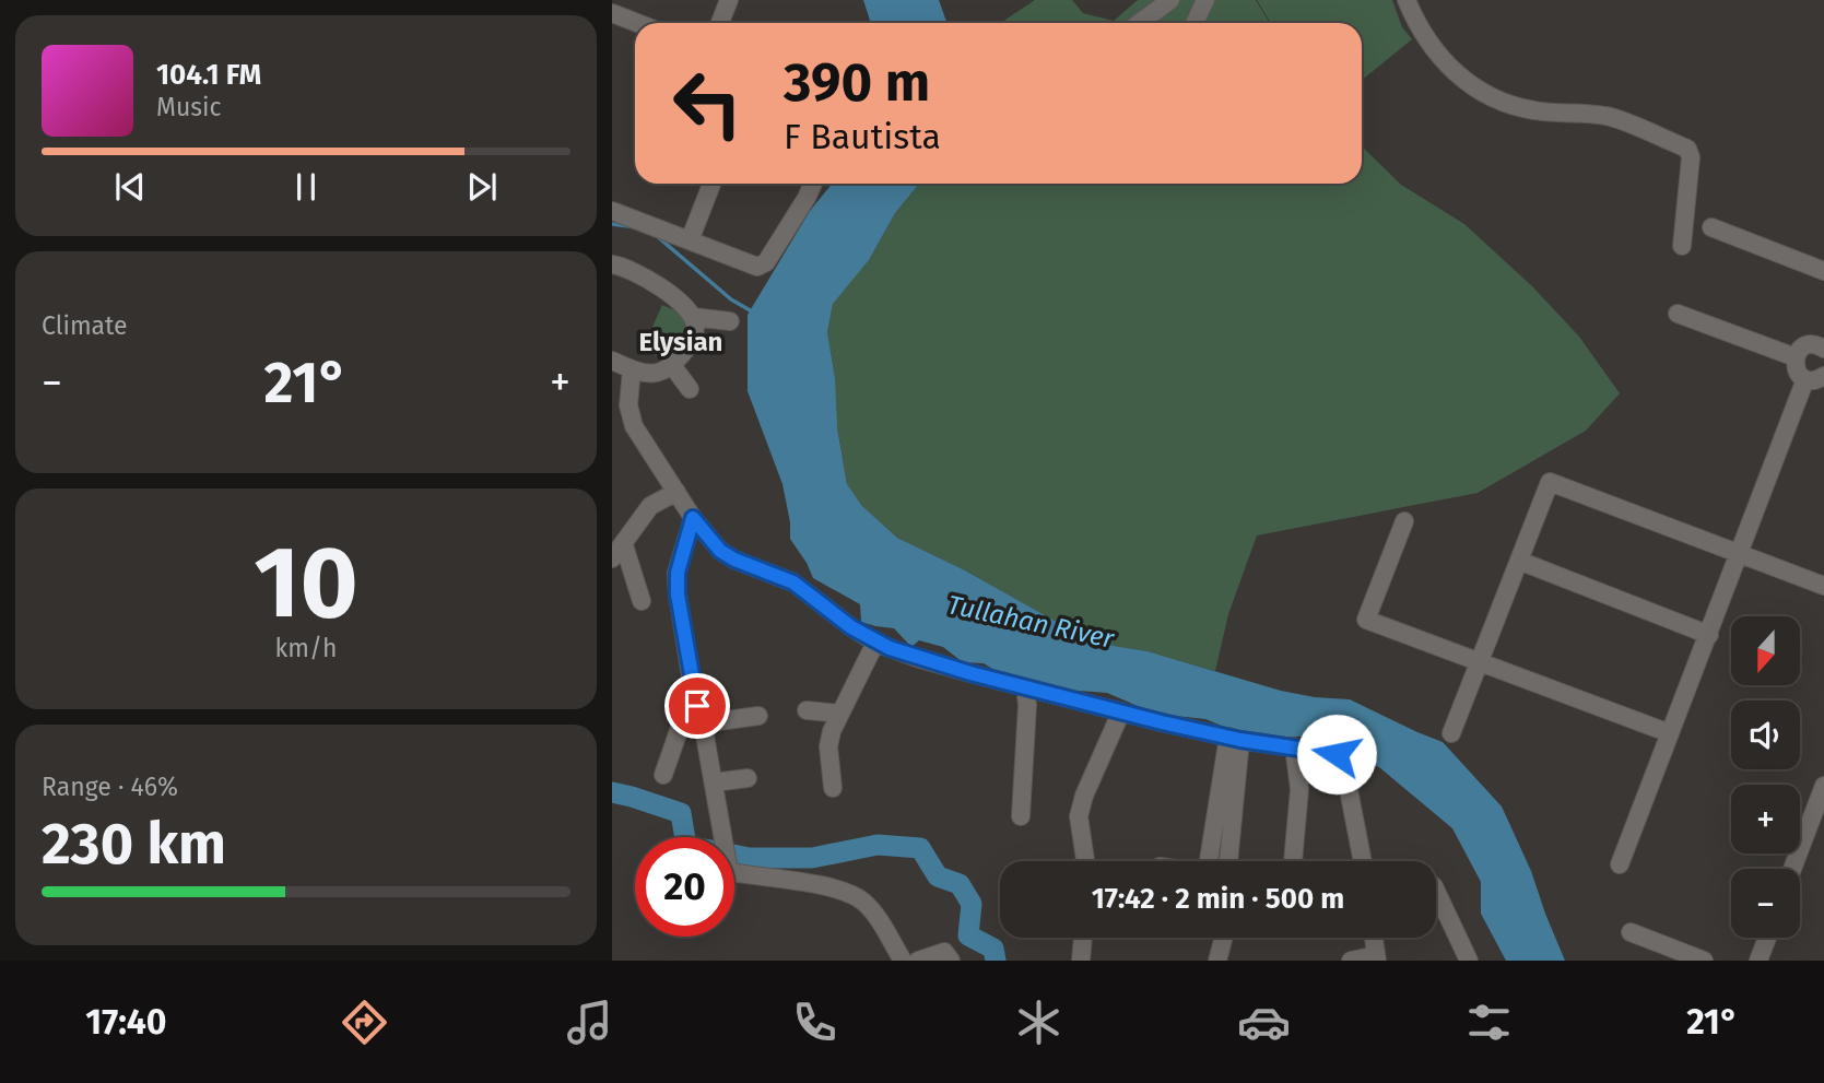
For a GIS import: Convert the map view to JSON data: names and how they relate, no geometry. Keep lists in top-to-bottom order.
{
  "districts": ["Elysian"],
  "water": ["Tullahan River"],
  "north": "bottom",
  "page": {
    "turn": ["390 m", "F Bautista"],
    "song": ["104.1 FM", "Music"],
    "tile": [
      "Climate",
      ["10", "km/h"],
      ["Range · 46%", "230 km"]
    ],
    "heat": ["−", "21°", "+"],
    "map_buttons": ["+", "−"],
    "limit": "20",
    "trip": "17:42 · 2 min · 500 m",
    "tabs": ["17:40", "21°"]
  }
}
